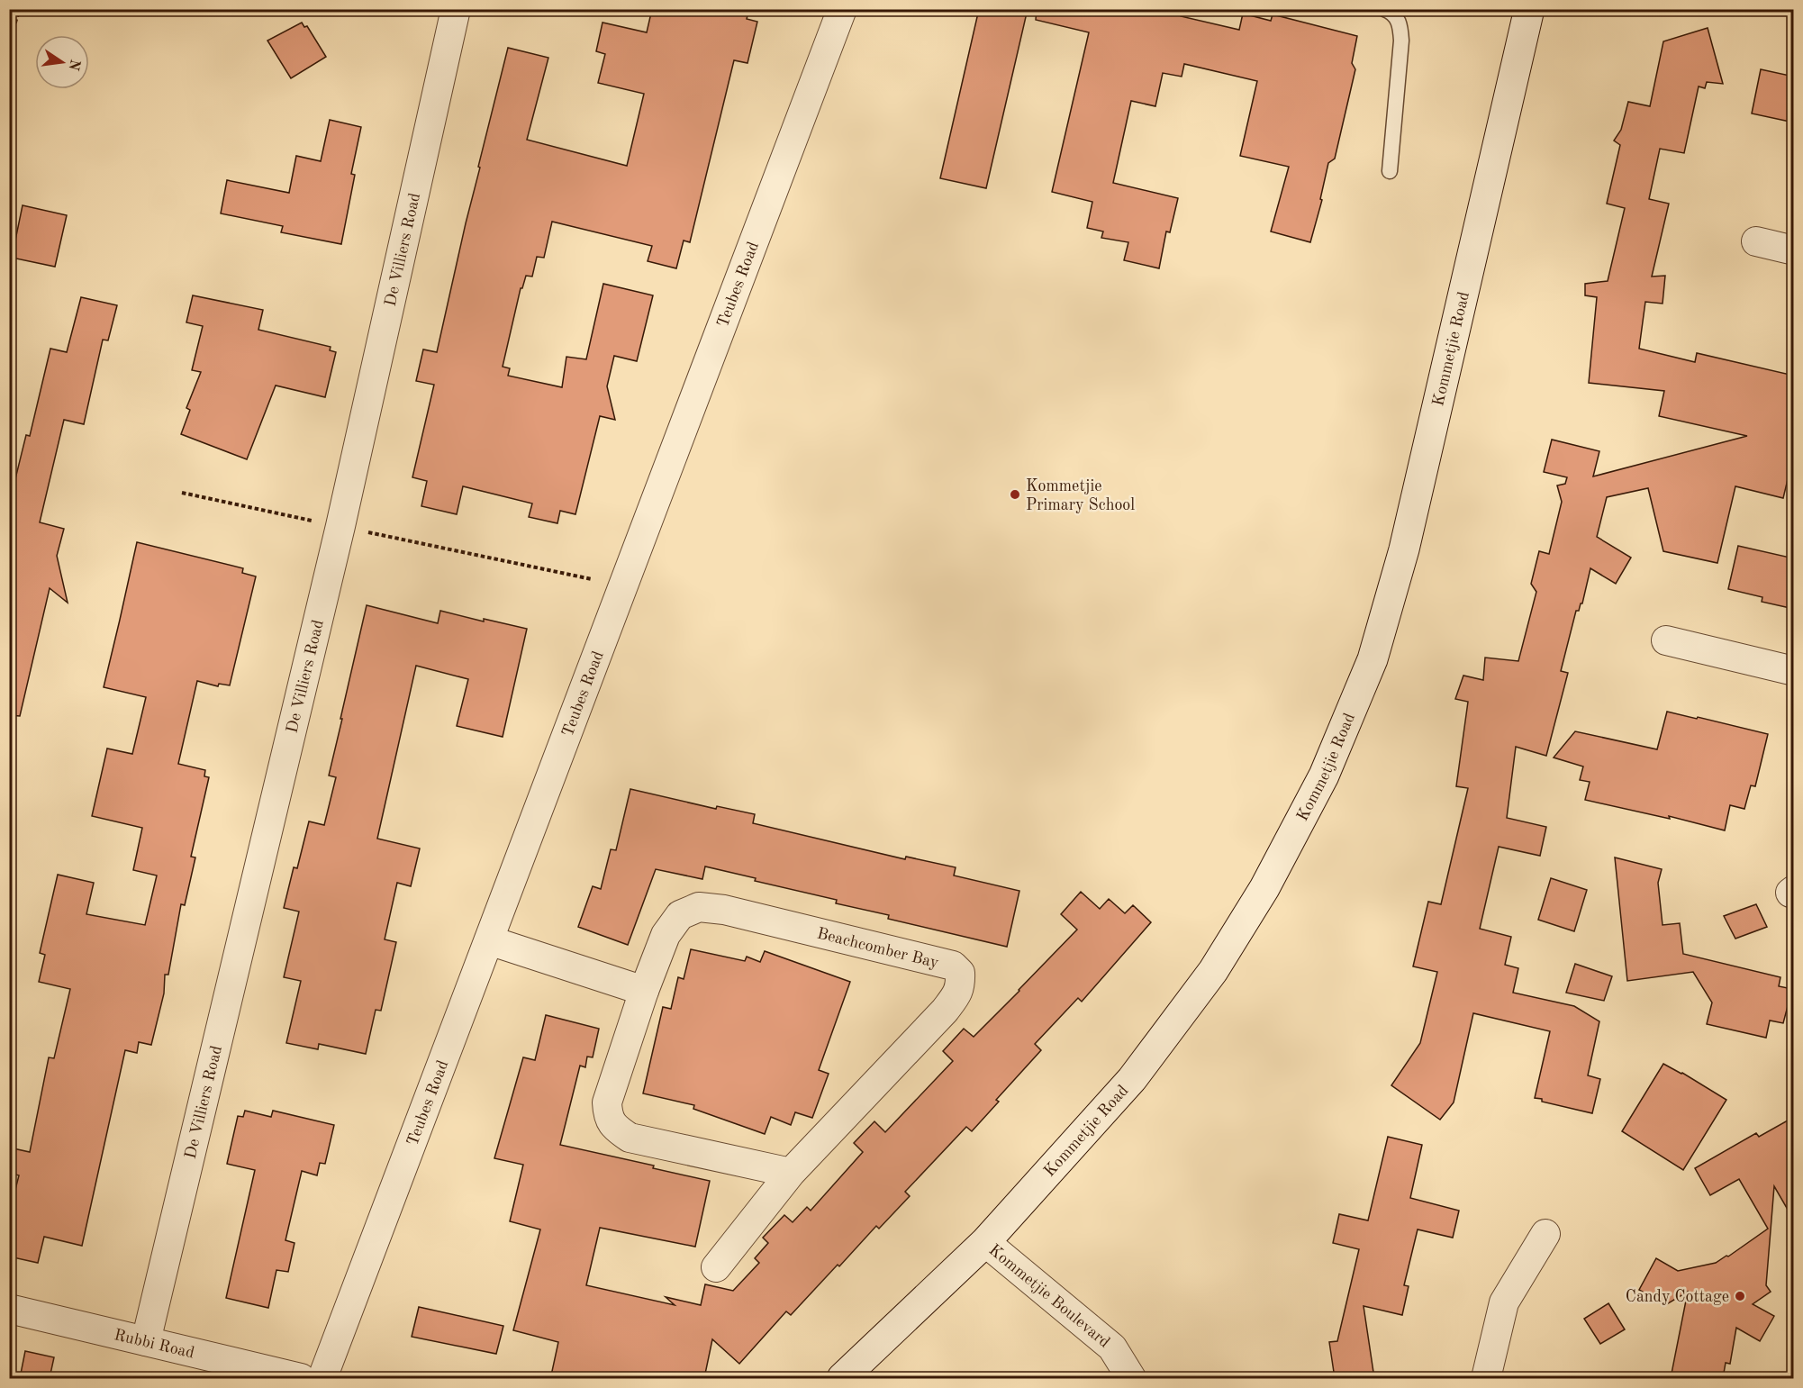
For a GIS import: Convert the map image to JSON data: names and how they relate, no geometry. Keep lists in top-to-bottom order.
{
  "streets": {
    "main road": ["Kommetjie Road"],
    "street": [
      "De Villiers Road",
      "Teubes Road",
      "Beachcomber Bay",
      "Kommetjie Boulevard",
      "Rubbi Road"
    ]
  },
  "crossings": [
    ["De Villiers Road", "Rubbi Road"],
    ["Kommetjie Road", "Kommetjie Boulevard"]
  ],
  "places": ["Kommetjie Primary School", "Candy Cottage"],
  "north": "right"
}
